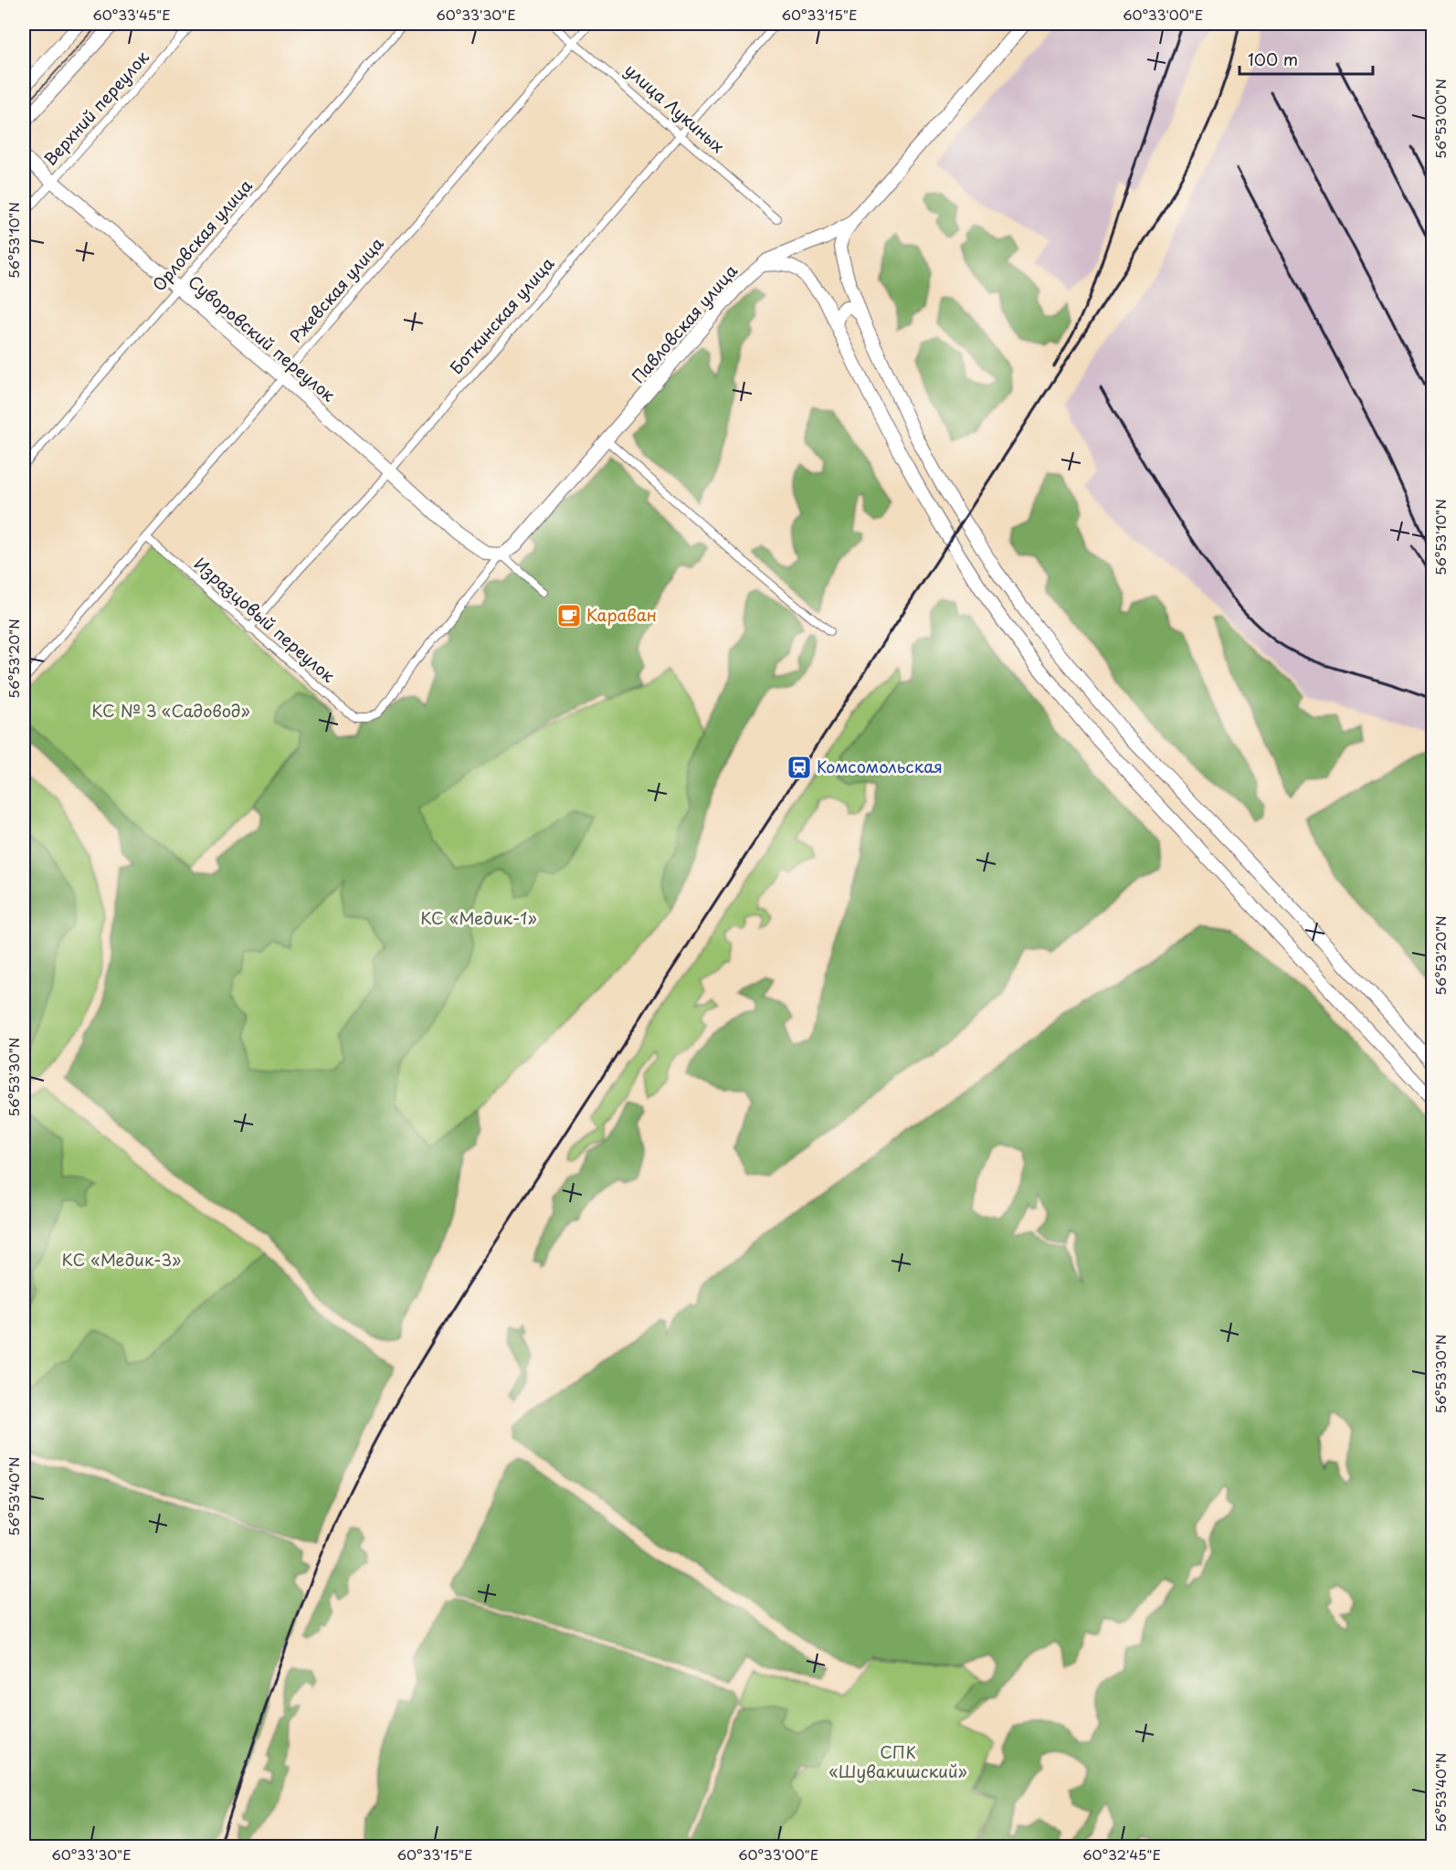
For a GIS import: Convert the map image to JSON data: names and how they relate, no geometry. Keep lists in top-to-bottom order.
{
  "streets": {
    "main road": ["Павловская улица", "Суворовский переулок"],
    "street": [
      "Верхний переулок",
      "улица Лукиных",
      "Орловская улица",
      "Ржевская улица",
      "Боткинская улица",
      "Изразцовый переулок"
    ]
  },
  "crossings": [
    ["Верхний переулок", "Суворовский переулок"],
    ["улица Лукиных", "Ржевская улица"],
    ["улица Лукиных", "Боткинская улица"],
    ["Орловская улица", "Суворовский переулок"],
    ["Ржевская улица", "Суворовский переулок"],
    ["Ржевская улица", "Изразцовый переулок"],
    ["Боткинская улица", "Суворовский переулок"],
    ["Боткинская улица", "Изразцовый переулок"],
    ["Павловская улица", "Суворовский переулок"],
    ["Павловская улица", "Изразцовый переулок"]
  ],
  "parks": [
    "КС № 3 «Садовод»",
    "КС «Медик-1»",
    "КС «Медик-3»",
    "СПК «Шувакишский»"
  ],
  "places": {
    "cafe": ["Караван"],
    "station": ["Комсомольская"]
  },
  "scale_bar": "100 m",
  "coordinates": [
    "60°33'45\"E",
    "60°33'30\"E",
    "60°33'15\"E",
    "60°33'00\"E",
    "56°53'00\"N",
    "56°53'10\"N",
    "56°53'20\"N",
    "56°53'30\"N",
    "56°53'40\"N",
    "60°32'45\"E"
  ]
}
